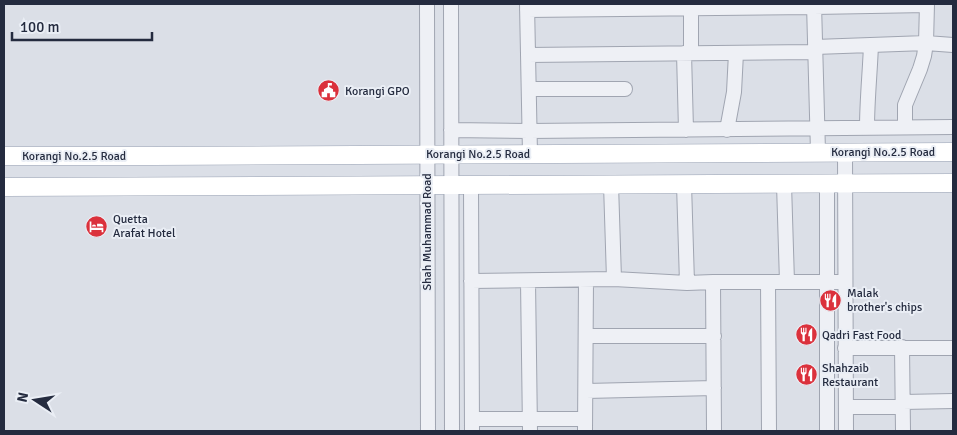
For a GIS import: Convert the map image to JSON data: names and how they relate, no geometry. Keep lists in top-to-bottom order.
{
  "streets": {
    "main road": ["Korangi No.2.5 Road"],
    "street": ["Shah Muhammad Road"]
  },
  "crossings": [
    ["Korangi No.2.5 Road", "Shah Muhammad Road"]
  ],
  "places": {
    "public building": ["Korangi GPO"],
    "hotel": ["Quetta Arafat Hotel"],
    "restaurant": ["Malak brother's chips", "Qadri Fast Food", "Shahzaib Restaurant"]
  },
  "scale_bar": "100 m",
  "north": "left"
}
